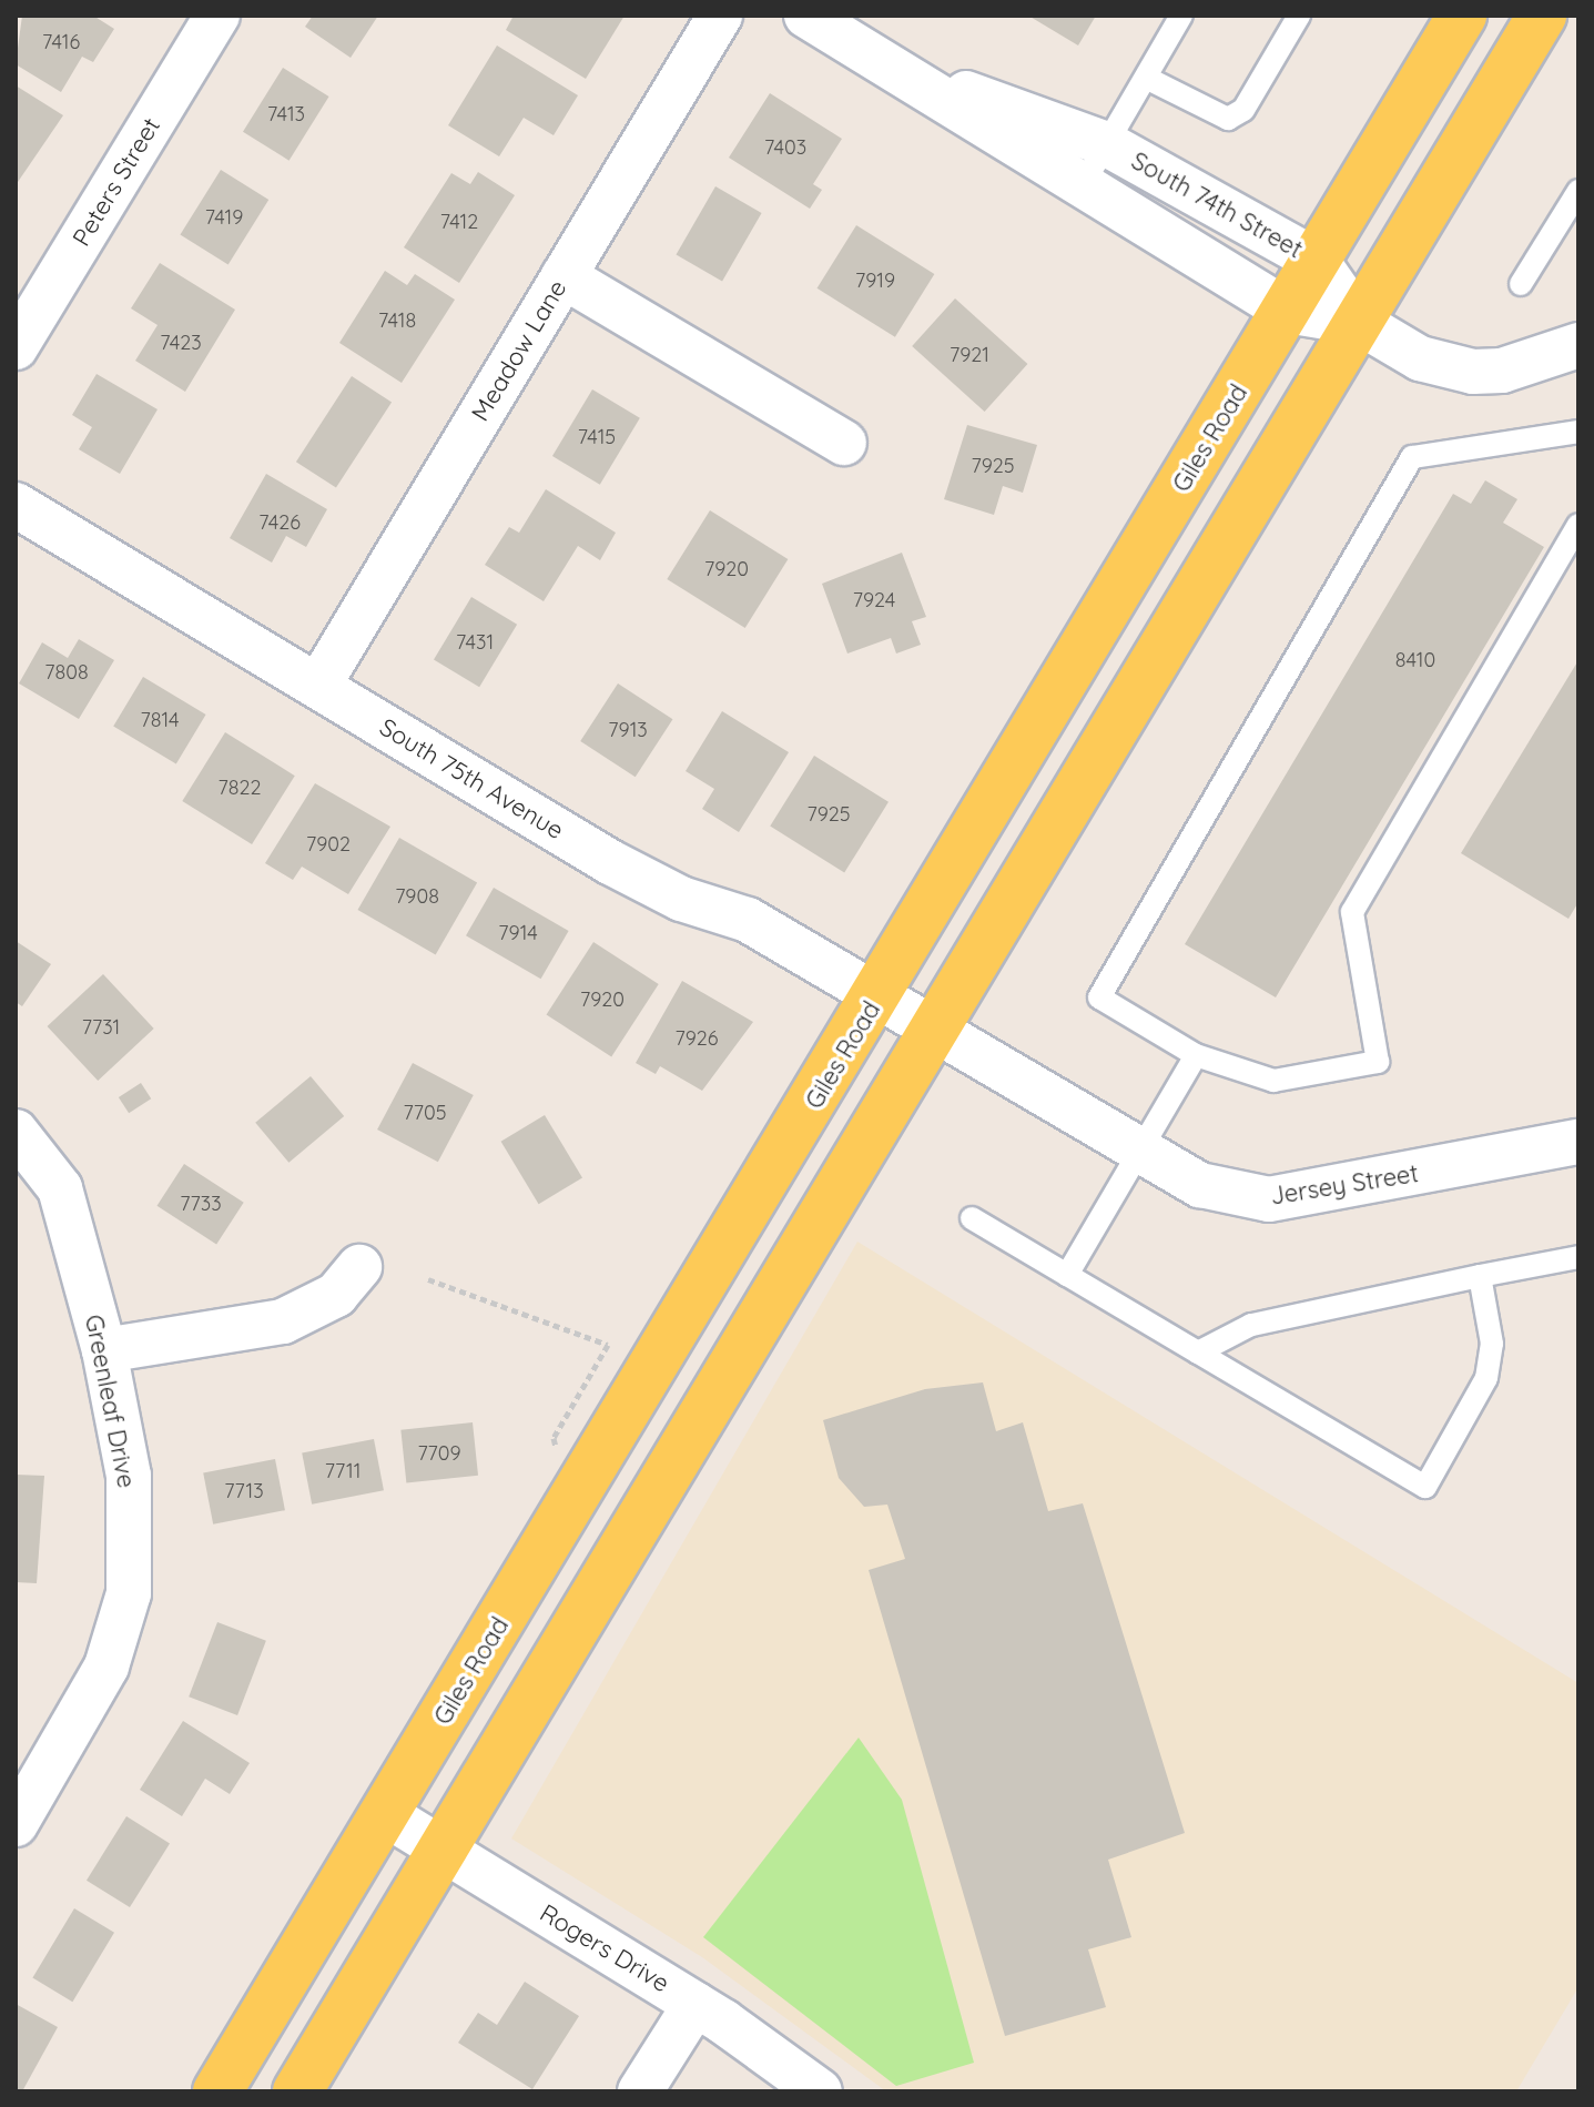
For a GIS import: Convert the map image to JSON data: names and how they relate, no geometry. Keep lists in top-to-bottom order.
{
  "streets": {
    "main road": ["Giles Road"],
    "street": [
      "Peters Street",
      "South 74th Street",
      "Meadow Lane",
      "South 75th Avenue",
      "Jersey Street",
      "Greenleaf Drive",
      "Rogers Drive"
    ]
  },
  "crossings": [
    ["South 74th Street", "Giles Road"],
    ["Meadow Lane", "South 75th Avenue"],
    ["Giles Road", "South 75th Avenue"],
    ["Giles Road", "Rogers Drive"],
    ["South 75th Avenue", "Jersey Street"]
  ],
  "house_numbers": [
    "7416",
    "7413",
    "7403",
    "7419",
    "7412",
    "7919",
    "7418",
    "7423",
    "7921",
    "7415",
    "7925",
    "7426",
    "7920",
    "7924",
    "7431",
    "8410",
    "7808",
    "7814",
    "7913",
    "7822",
    "7925",
    "7902",
    "7908",
    "7914",
    "7920",
    "7731",
    "7926",
    "7705",
    "7733",
    "7709",
    "7711",
    "7713"
  ]
}
